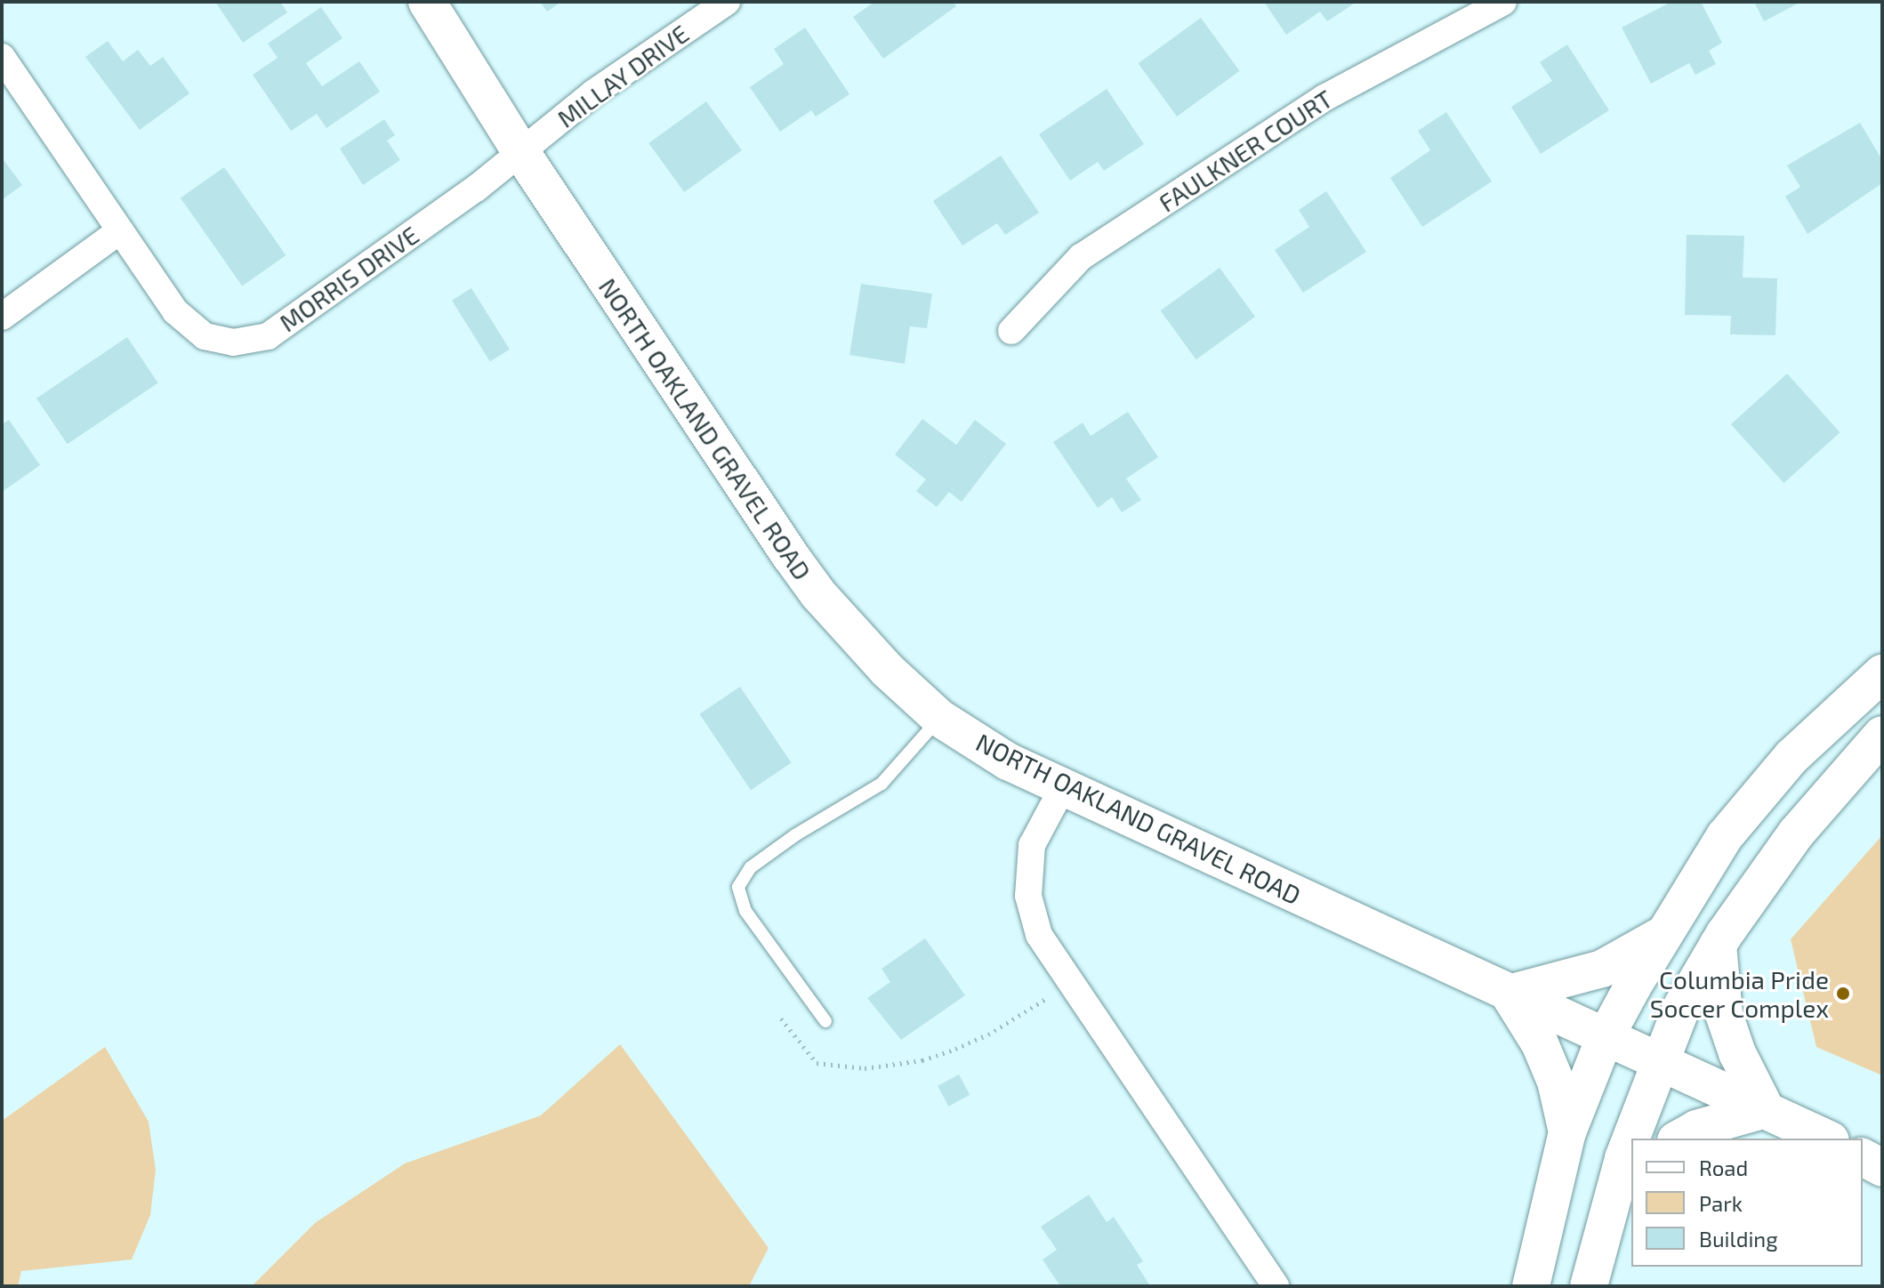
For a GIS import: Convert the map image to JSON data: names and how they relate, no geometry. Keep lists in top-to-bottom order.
{
  "streets": {
    "main road": ["NORTH OAKLAND GRAVEL ROAD"],
    "street": ["MILLAY DRIVE", "FAULKNER COURT", "MORRIS DRIVE"]
  },
  "crossings": [
    ["MILLAY DRIVE", "MORRIS DRIVE"],
    ["MILLAY DRIVE", "NORTH OAKLAND GRAVEL ROAD"],
    ["MORRIS DRIVE", "NORTH OAKLAND GRAVEL ROAD"]
  ],
  "places": ["Columbia Pride Soccer Complex"],
  "legend": ["Road", "Park", "Building"]
}
